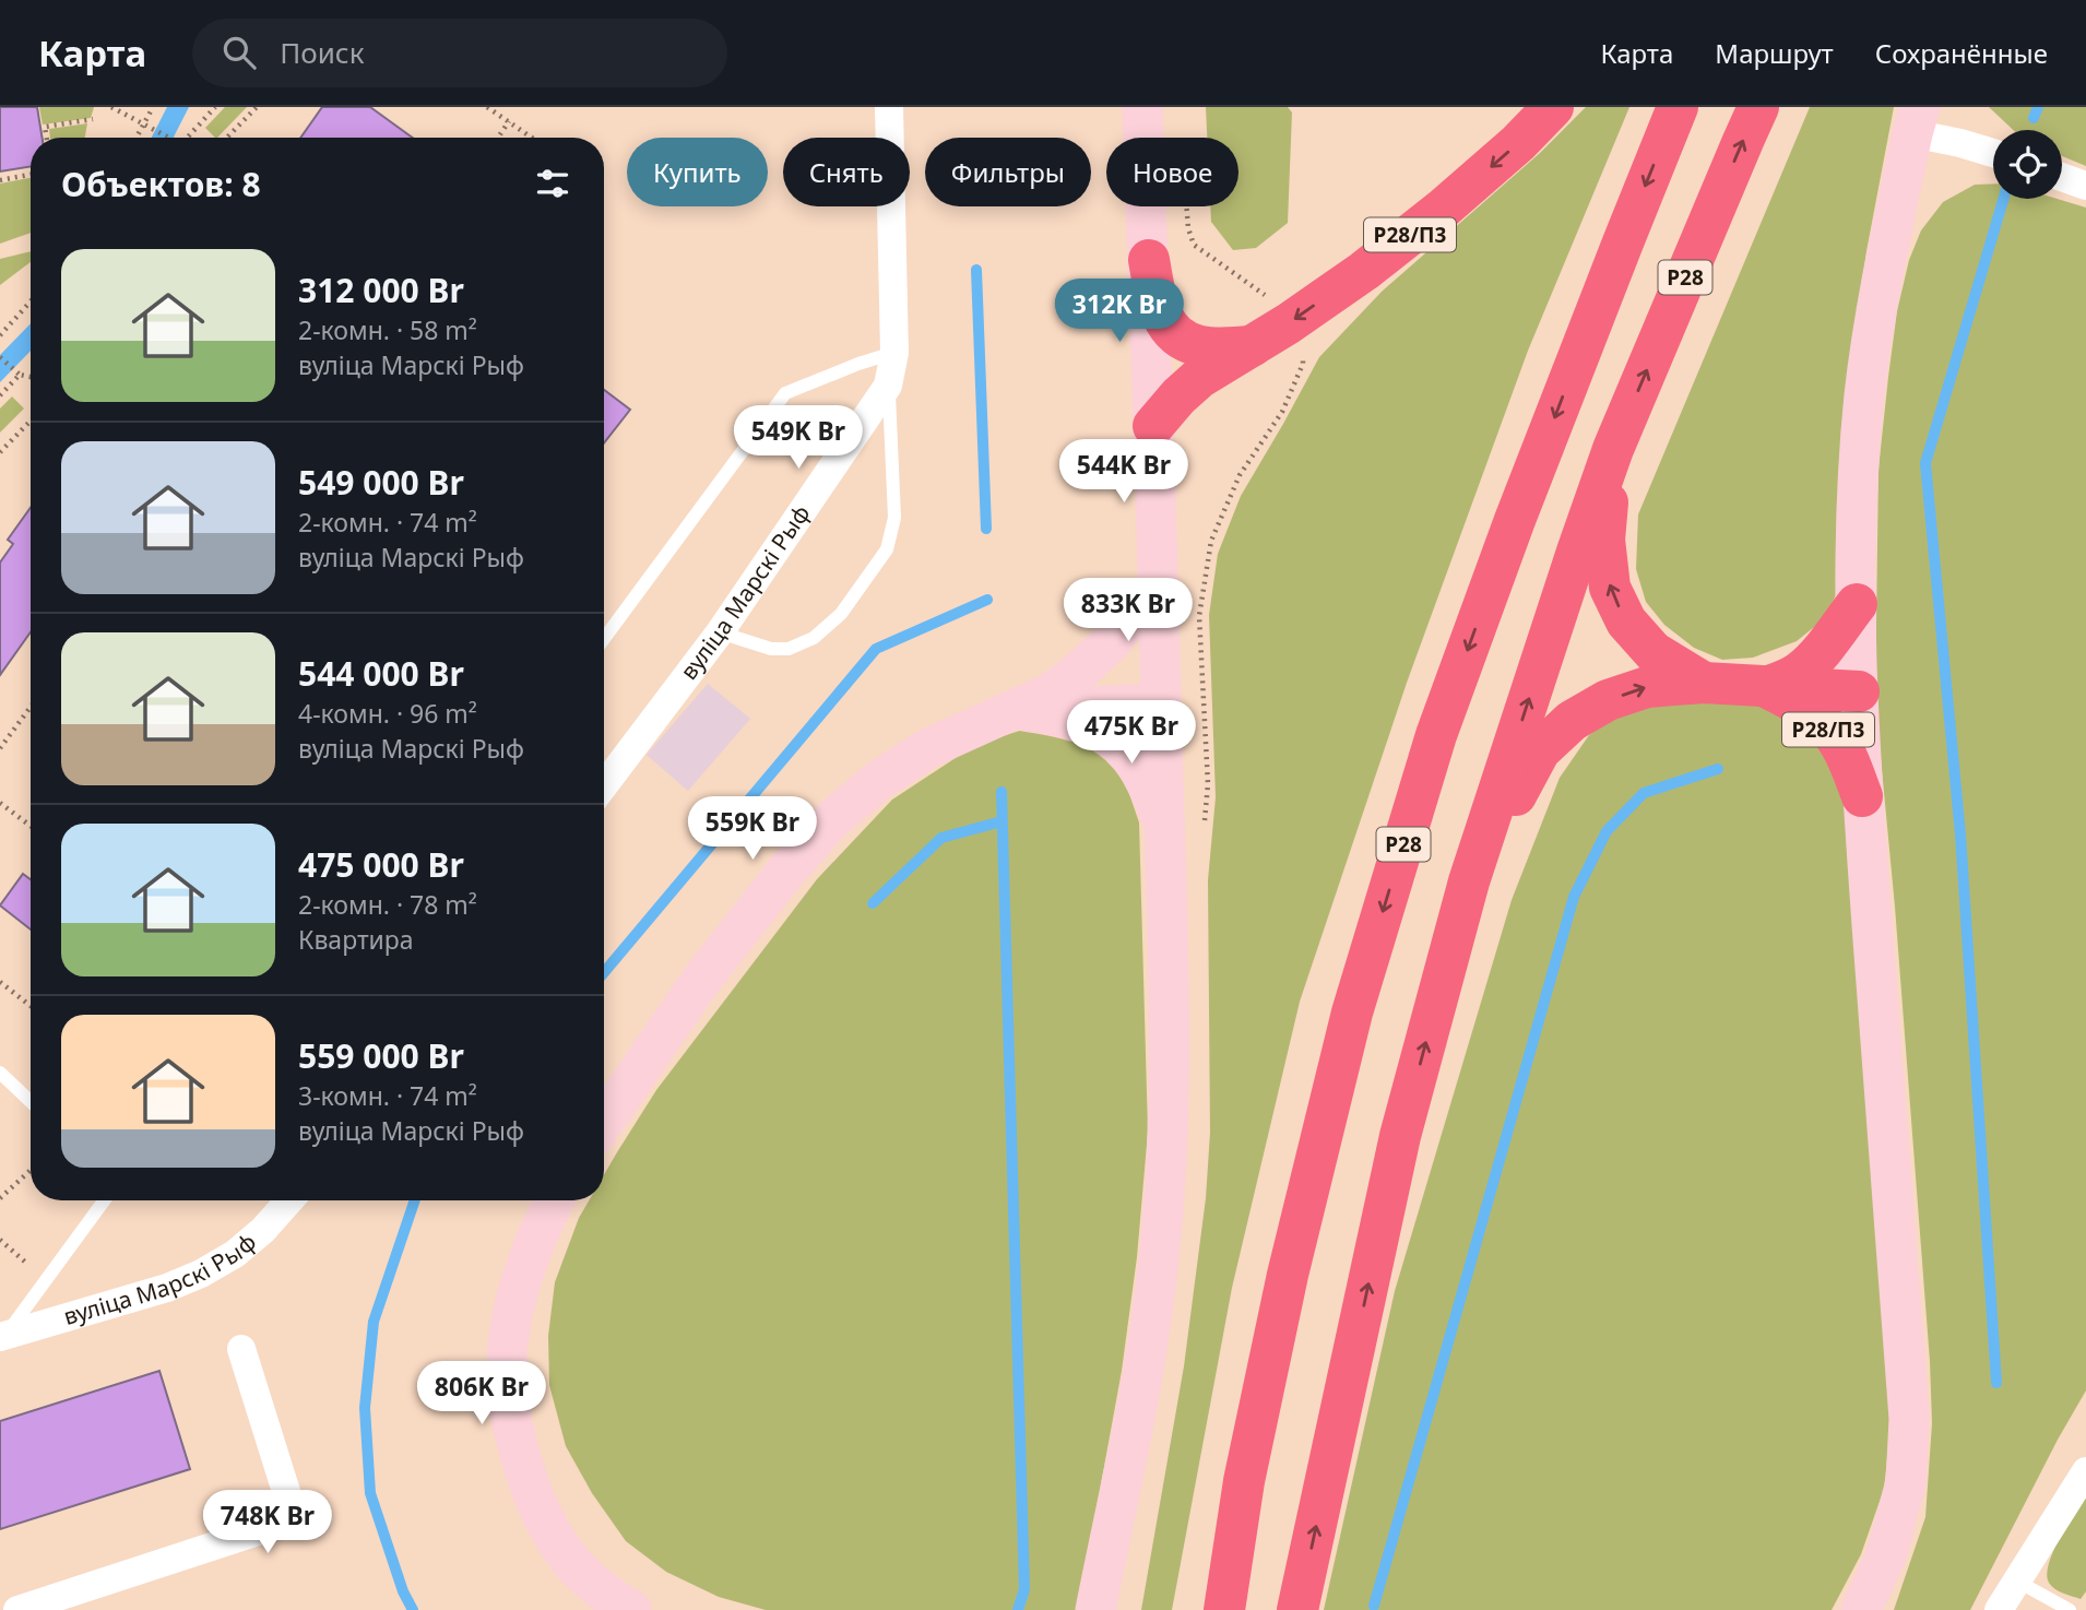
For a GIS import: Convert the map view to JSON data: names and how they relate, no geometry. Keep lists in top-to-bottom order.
{
  "streets": {
    "highway": ["Р28/П3", "Р28"],
    "street": ["вуліца Марскі Рыф"]
  },
  "crossings": [
    ["Р28/П3", "Р28"]
  ],
  "page": {
    "header": "Карта",
    "search": "Поиск",
    "nav": ["Карта", "Маршрут", "Сохранённые"],
    "chip": [
      "Купить",
      "Снять",
      "Фильтры",
      "Новое"
    ],
    "heading": "Объектов: 8",
    "list": [
      {
        "name": "312 000 Br",
        "note": "2-комн. · 58 m² · вуліца Марскі Рыф"
      },
      {
        "name": "549 000 Br",
        "note": "2-комн. · 74 m² · вуліца Марскі Рыф"
      },
      {
        "name": "544 000 Br",
        "note": "4-комн. · 96 m² · вуліца Марскі Рыф"
      },
      {
        "name": "475 000 Br",
        "note": "2-комн. · 78 m² · Квартира"
      },
      {
        "name": "559 000 Br",
        "note": "3-комн. · 74 m² · вуліца Марскі Рыф"
      }
    ],
    "price": [
      "312K Br",
      "549K Br",
      "544K Br",
      "833K Br",
      "475K Br",
      "559K Br",
      "806K Br",
      "748K Br"
    ]
  }
}
